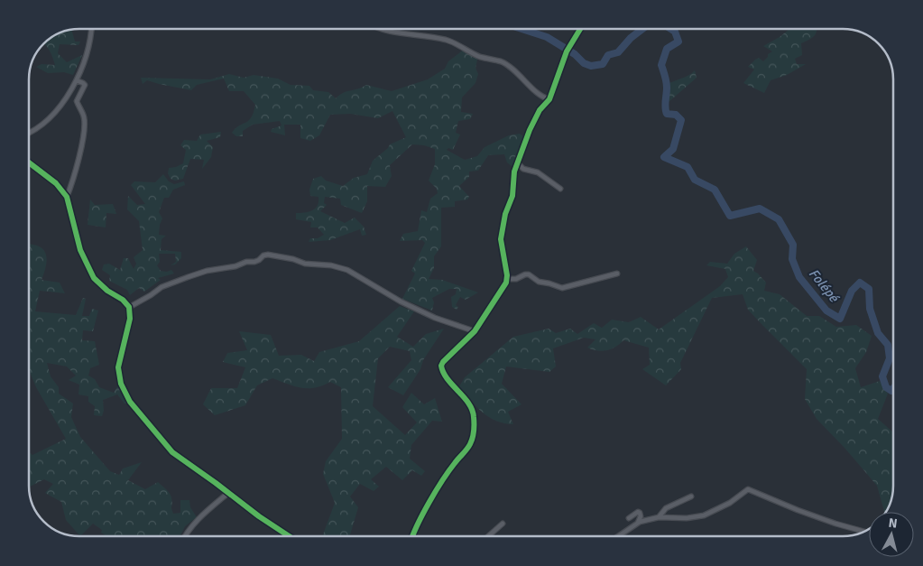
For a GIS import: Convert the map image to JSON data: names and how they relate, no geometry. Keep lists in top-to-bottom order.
{
  "water": ["Folépé"],
  "north": "top"
}
